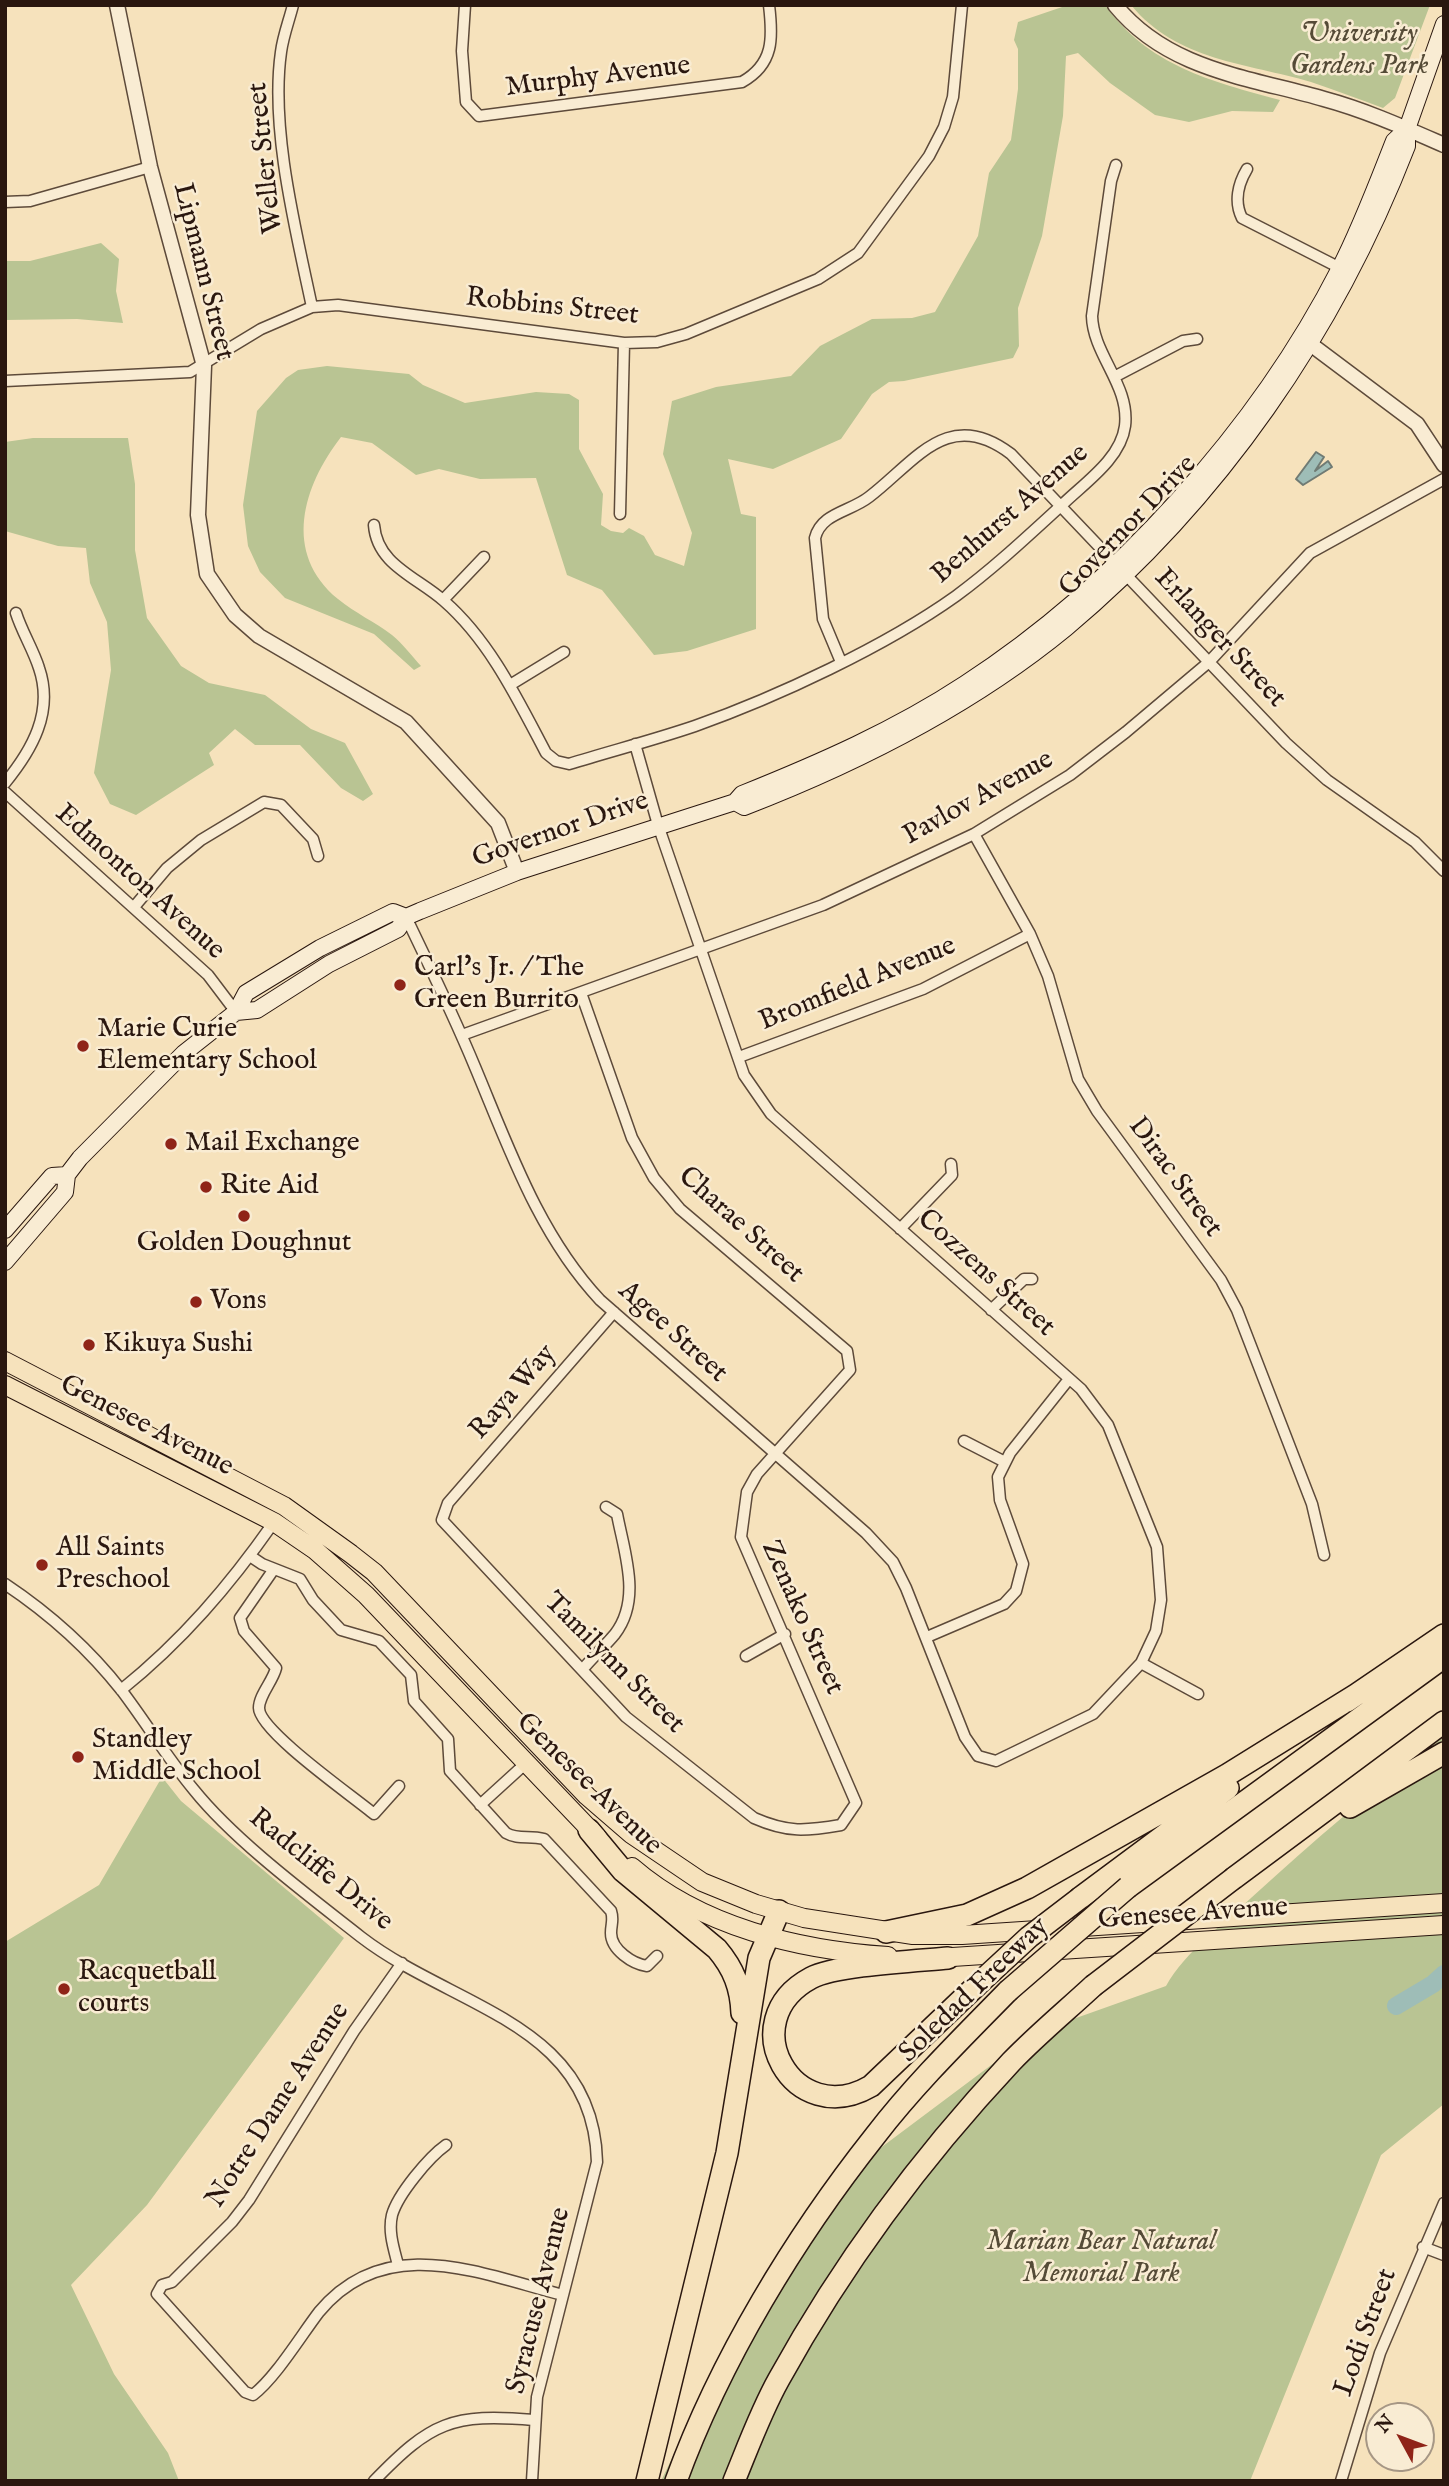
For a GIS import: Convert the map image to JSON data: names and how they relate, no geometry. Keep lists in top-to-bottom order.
{
  "streets": {
    "highway": ["Soledad Freeway"],
    "main road": ["Governor Drive", "Genesee Avenue"],
    "street": [
      "Murphy Avenue",
      "Weller Street",
      "Lipmann Street",
      "Robbins Street",
      "Benhurst Avenue",
      "Erlanger Street",
      "Pavlov Avenue",
      "Edmonton Avenue",
      "Bromfield Avenue",
      "Dirac Street",
      "Charae Street",
      "Cozzens Street",
      "Agee Street",
      "Raya Way",
      "Zenako Street",
      "Tamilynn Street",
      "Radcliffe Drive",
      "Notre Dame Avenue",
      "Syracuse Avenue",
      "Lodi Street"
    ]
  },
  "crossings": [
    ["Weller Street", "Robbins Street"],
    ["Lipmann Street", "Robbins Street"],
    ["Lipmann Street", "Governor Drive"],
    ["Benhurst Avenue", "Erlanger Street"],
    ["Benhurst Avenue", "Cozzens Street"],
    ["Governor Drive", "Erlanger Street"],
    ["Governor Drive", "Edmonton Avenue"],
    ["Governor Drive", "Cozzens Street"],
    ["Governor Drive", "Agee Street"],
    ["Erlanger Street", "Pavlov Avenue"],
    ["Pavlov Avenue", "Dirac Street"],
    ["Pavlov Avenue", "Charae Street"],
    ["Pavlov Avenue", "Cozzens Street"],
    ["Pavlov Avenue", "Agee Street"],
    ["Bromfield Avenue", "Dirac Street"],
    ["Bromfield Avenue", "Cozzens Street"],
    ["Charae Street", "Agee Street"],
    ["Charae Street", "Zenako Street"],
    ["Cozzens Street", "Agee Street"],
    ["Agee Street", "Raya Way"],
    ["Agee Street", "Zenako Street"],
    ["Raya Way", "Tamilynn Street"],
    ["Zenako Street", "Tamilynn Street"],
    ["Radcliffe Drive", "Notre Dame Avenue"],
    ["Radcliffe Drive", "Syracuse Avenue"]
  ],
  "parks": ["University Gardens Park", "Marian Bear Natural Memorial Park"],
  "places": [
    "Carl's Jr. / The Green Burrito",
    "Marie Curie Elementary School",
    "Mail Exchange",
    "Rite Aid",
    "Golden Doughnut",
    "Vons",
    "Kikuya Sushi",
    "All Saints Preschool",
    "Standley Middle School",
    "Racquetball courts"
  ],
  "north": "top left"
}
